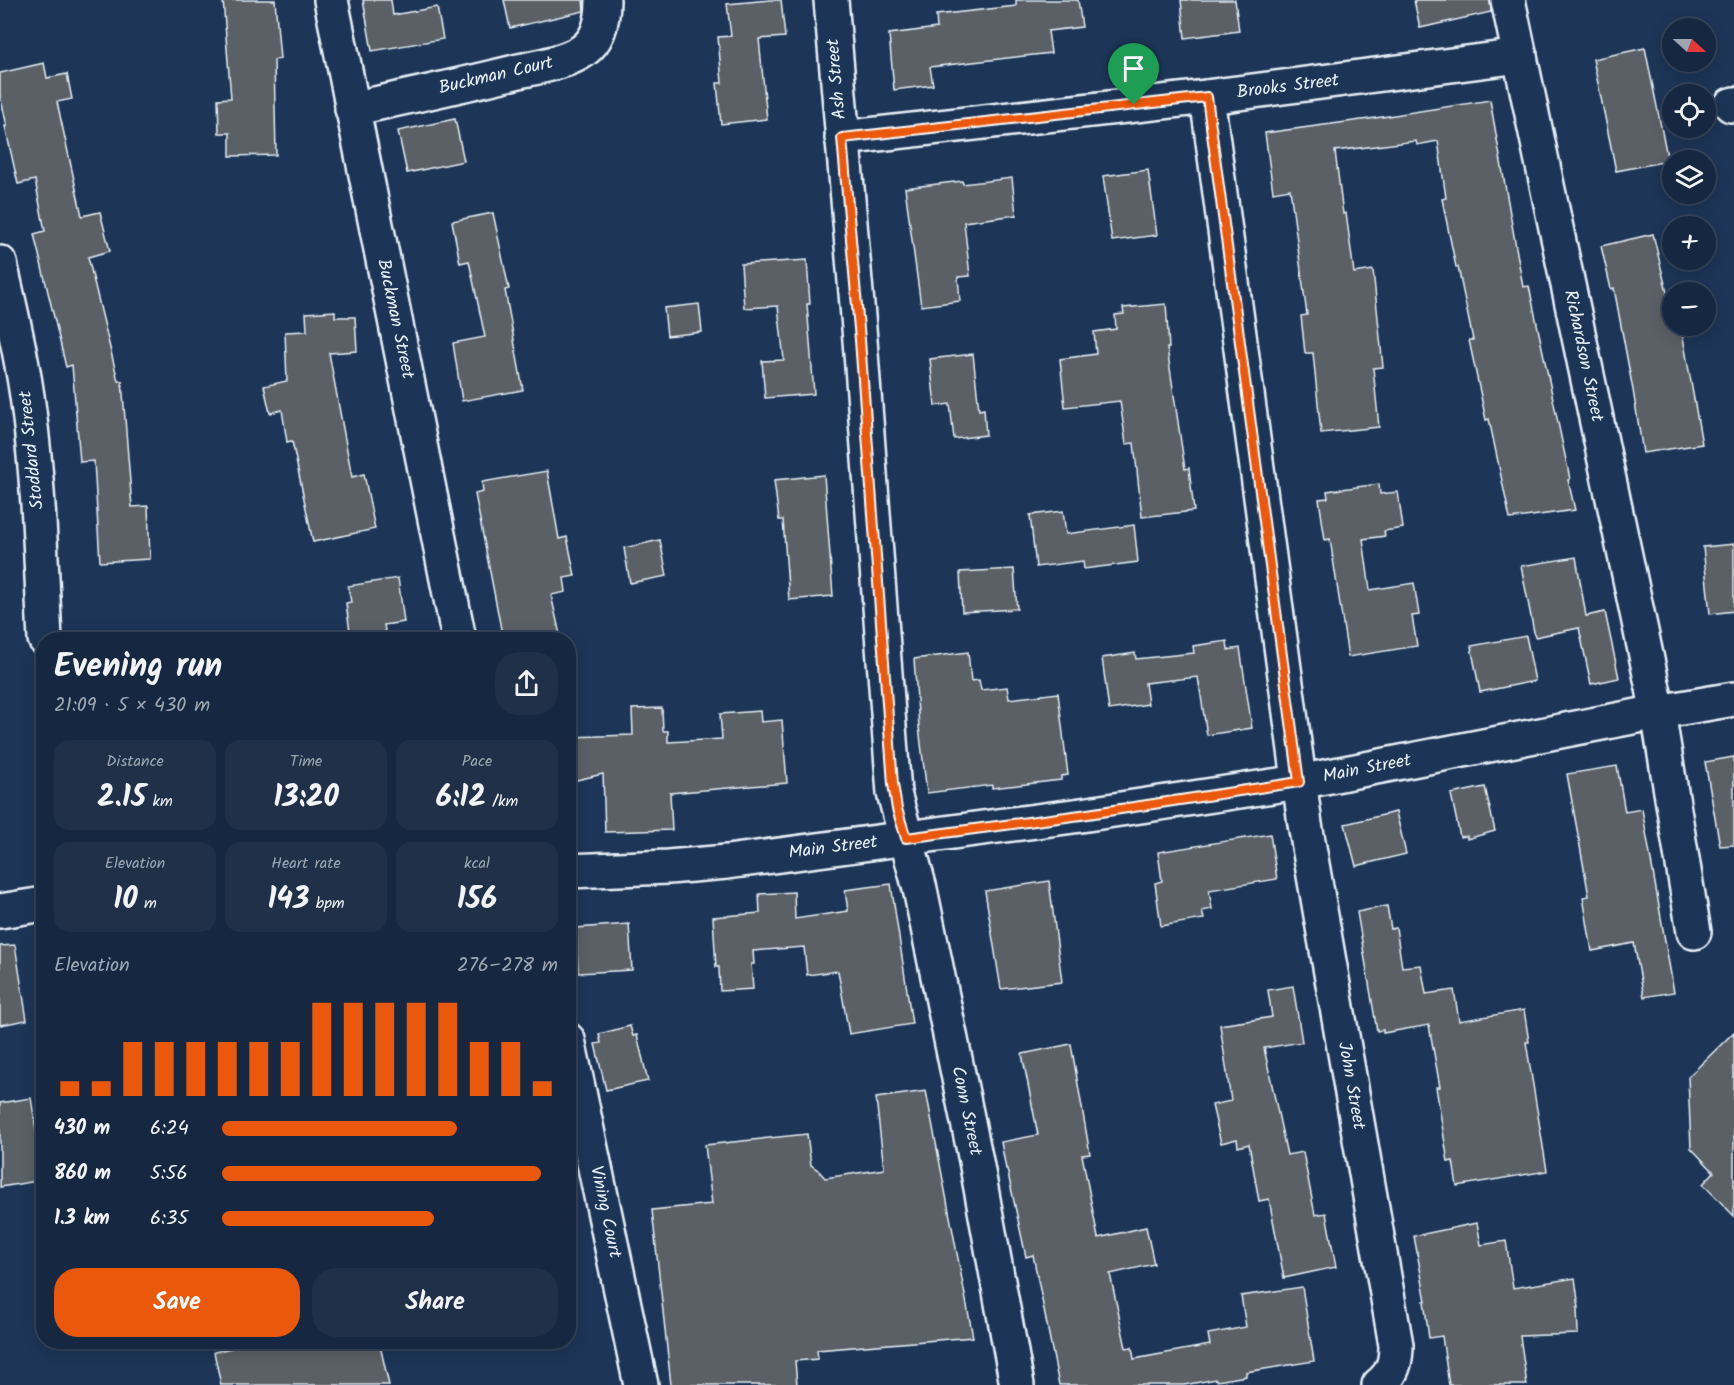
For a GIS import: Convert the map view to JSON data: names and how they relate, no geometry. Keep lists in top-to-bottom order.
{
  "streets": {
    "street": [
      "Buckman Court",
      "Ash Street",
      "Brooks Street",
      "Buckman Street",
      "Richardson Street",
      "Stoddard Street",
      "Main Street",
      "John Street",
      "Conn Street",
      "Vining Court"
    ]
  },
  "crossings": [
    ["Buckman Court", "Buckman Street"],
    ["Ash Street", "Brooks Street"],
    ["Ash Street", "Main Street"],
    ["Ash Street", "Conn Street"],
    ["Brooks Street", "Richardson Street"],
    ["Brooks Street", "John Street"],
    ["Richardson Street", "Main Street"],
    ["Main Street", "John Street"],
    ["Main Street", "Conn Street"]
  ],
  "north": "right",
  "page": {
    "map_buttons": ["+", "−"],
    "heading": ["Evening run", "21:09 · 5 × 430 m"],
    "stats": [
      ["Distance", "2.15 km"],
      ["Time", "13:20"],
      ["Pace", "6:12 /km"],
      ["Elevation", "10 m"],
      ["Heart rate", "143 bpm"],
      ["kcal", "156"]
    ],
    "chart": ["Elevation", "276–278 m"],
    "list": [
      {
        "name": "430 m",
        "note": "6:24"
      },
      {
        "name": "860 m",
        "note": "5:56"
      },
      {
        "name": "1.3 km",
        "note": "6:35"
      }
    ],
    "buttons": ["Save", "Share"]
  }
}
